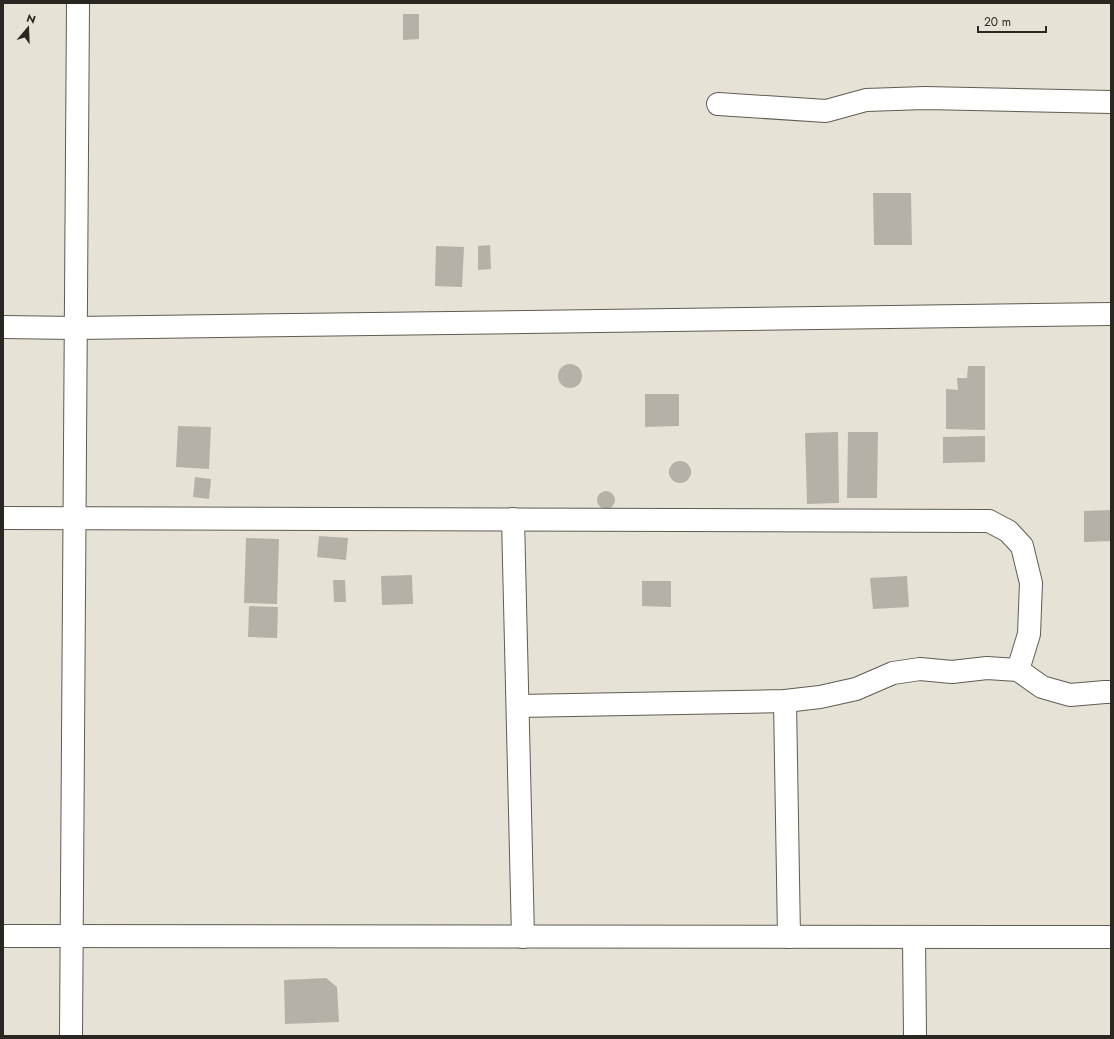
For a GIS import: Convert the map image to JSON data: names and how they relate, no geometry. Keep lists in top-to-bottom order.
{
  "scale_bar": "20 m",
  "north": "top"
}
